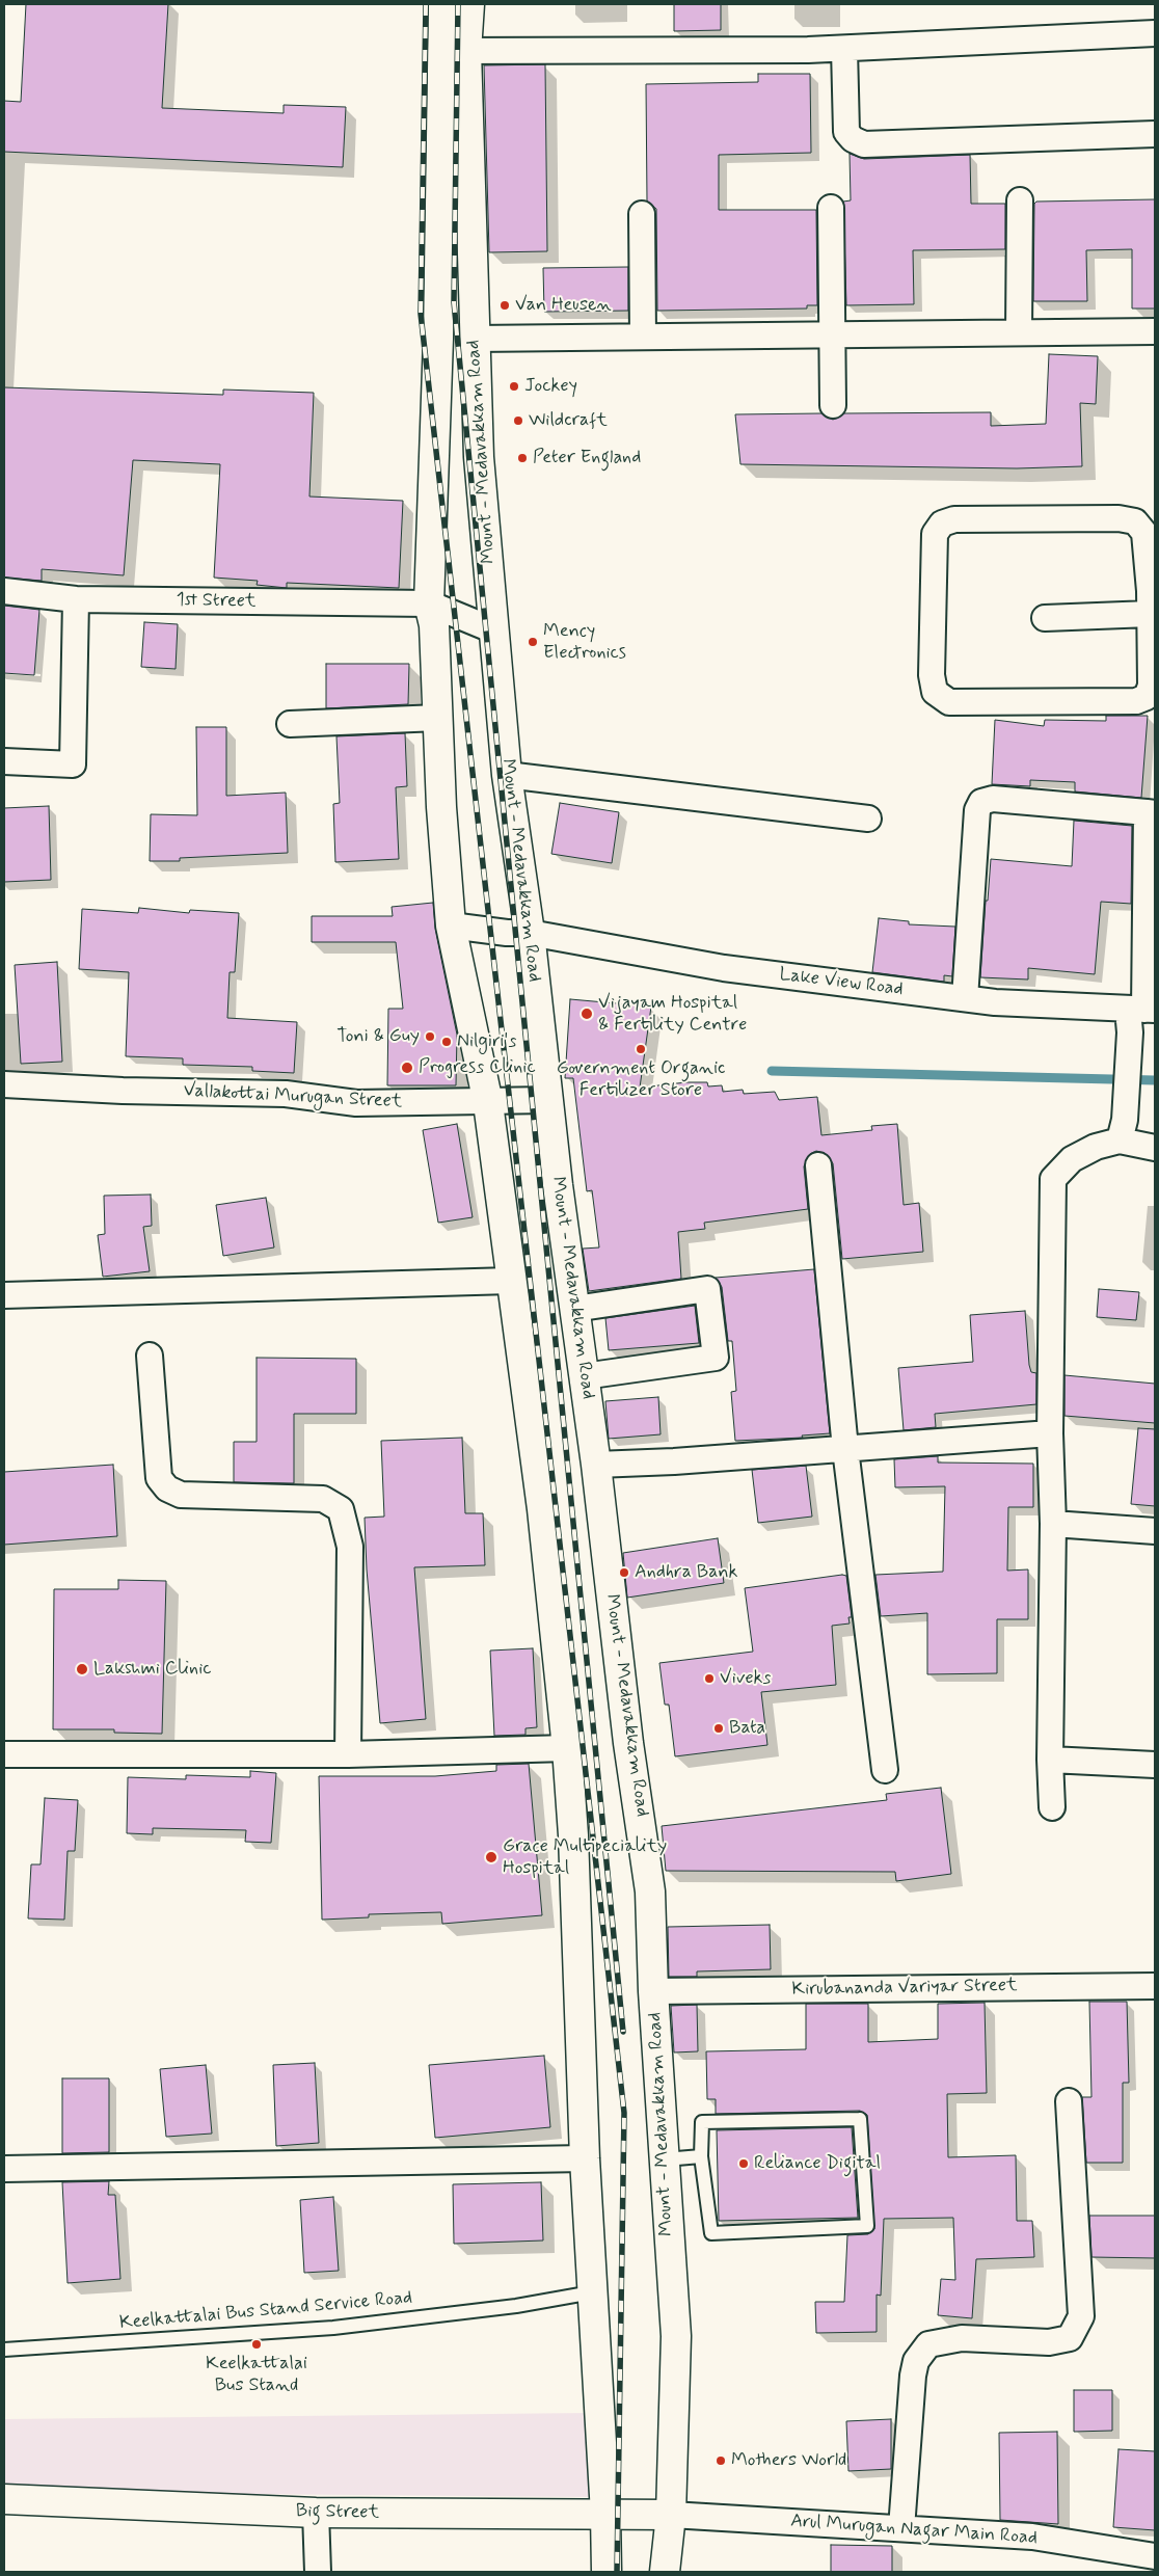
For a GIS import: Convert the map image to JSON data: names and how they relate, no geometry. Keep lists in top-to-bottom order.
{
  "streets": {
    "main road": ["Mount - Medavakkam Road", "Big Street"],
    "street": [
      "1st Street",
      "Lake View Road",
      "Vallakottai Murugan Street",
      "Kirubananda Variyar Street",
      "Arul Murugan Nagar Main Road"
    ],
    "lane": ["Keelkattalai Bus Stand Service Road"]
  },
  "crossings": [
    ["Mount - Medavakkam Road", "1st Street"],
    ["Mount - Medavakkam Road", "Lake View Road"],
    ["Mount - Medavakkam Road", "Vallakottai Murugan Street"],
    ["Mount - Medavakkam Road", "Kirubananda Variyar Street"],
    ["Mount - Medavakkam Road", "Keelkattalai Bus Stand Service Road"],
    ["Mount - Medavakkam Road", "Big Street"],
    ["Mount - Medavakkam Road", "Arul Murugan Nagar Main Road"],
    ["Big Street", "Arul Murugan Nagar Main Road"]
  ],
  "places": [
    "Van Heusen",
    "Jockey",
    "Wildcraft",
    "Peter England",
    "Mency Electronics",
    "Vijayam Hospital & Fertility Centre",
    "Toni & Guy",
    "Nilgiri's",
    "Government Organic Fertilizer Store",
    "Progress Clinic",
    "Andhra Bank",
    "Lakshmi Clinic",
    "Viveks",
    "Bata",
    "Grace Multipeciality Hospital",
    "Reliance Digital",
    "Keelkattalai Bus Stand",
    "Mothers World"
  ]
}
